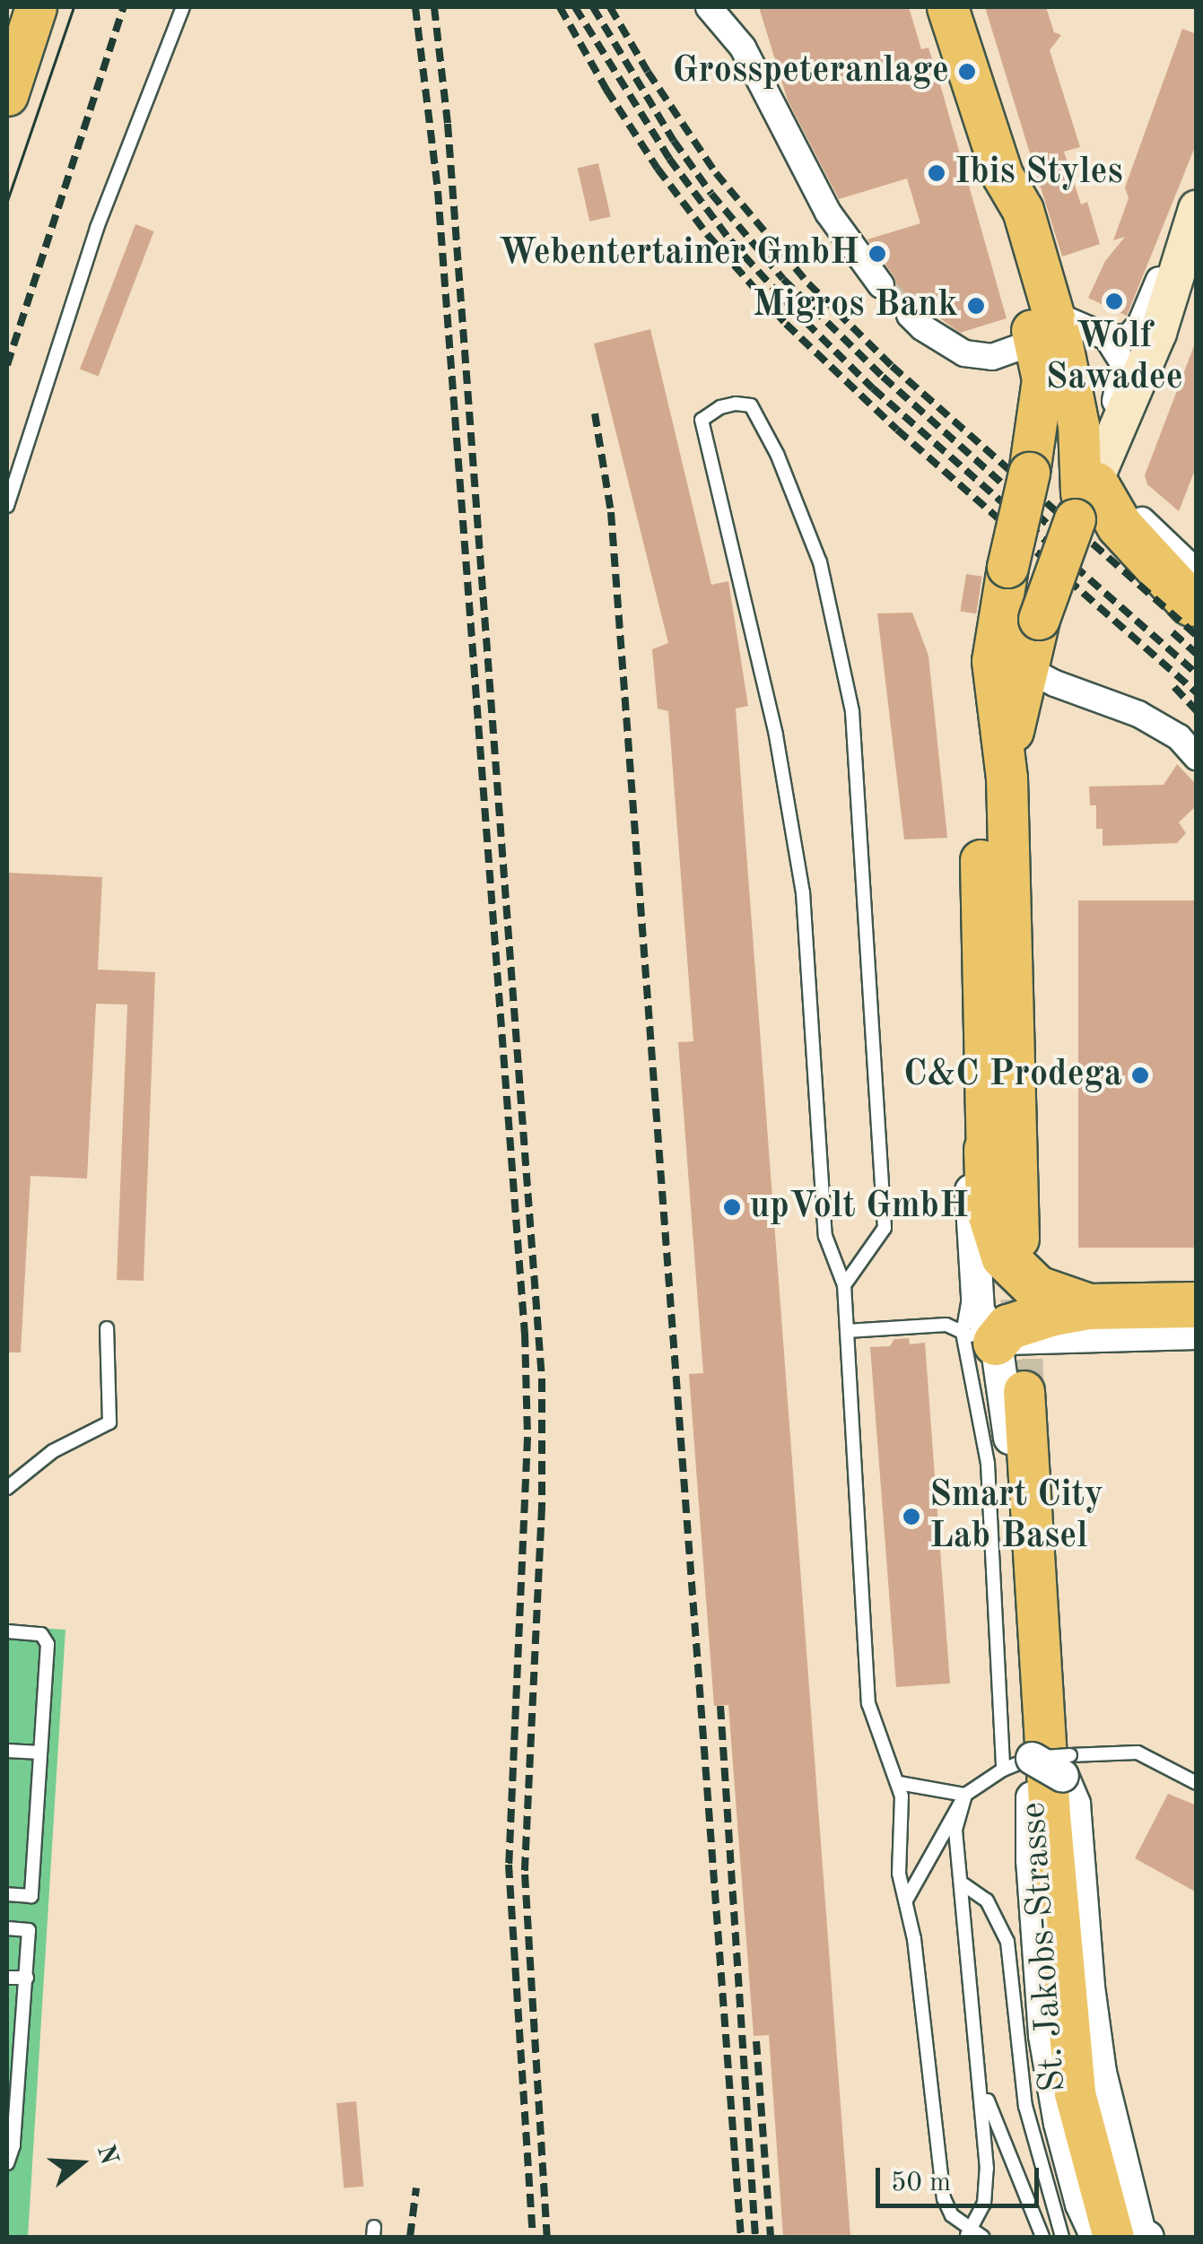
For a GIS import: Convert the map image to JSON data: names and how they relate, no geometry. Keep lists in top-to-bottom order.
{
  "streets": {
    "main road": ["St. Jakobs-Strasse"]
  },
  "places": [
    "Grosspeteranlage",
    "Ibis Styles",
    "Webentertainer GmbH",
    "Wolf Sawadee",
    "Migros Bank",
    "C&C Prodega",
    "upVolt GmbH",
    "Smart City Lab Basel"
  ],
  "scale_bar": "50 m",
  "north": "right"
}
